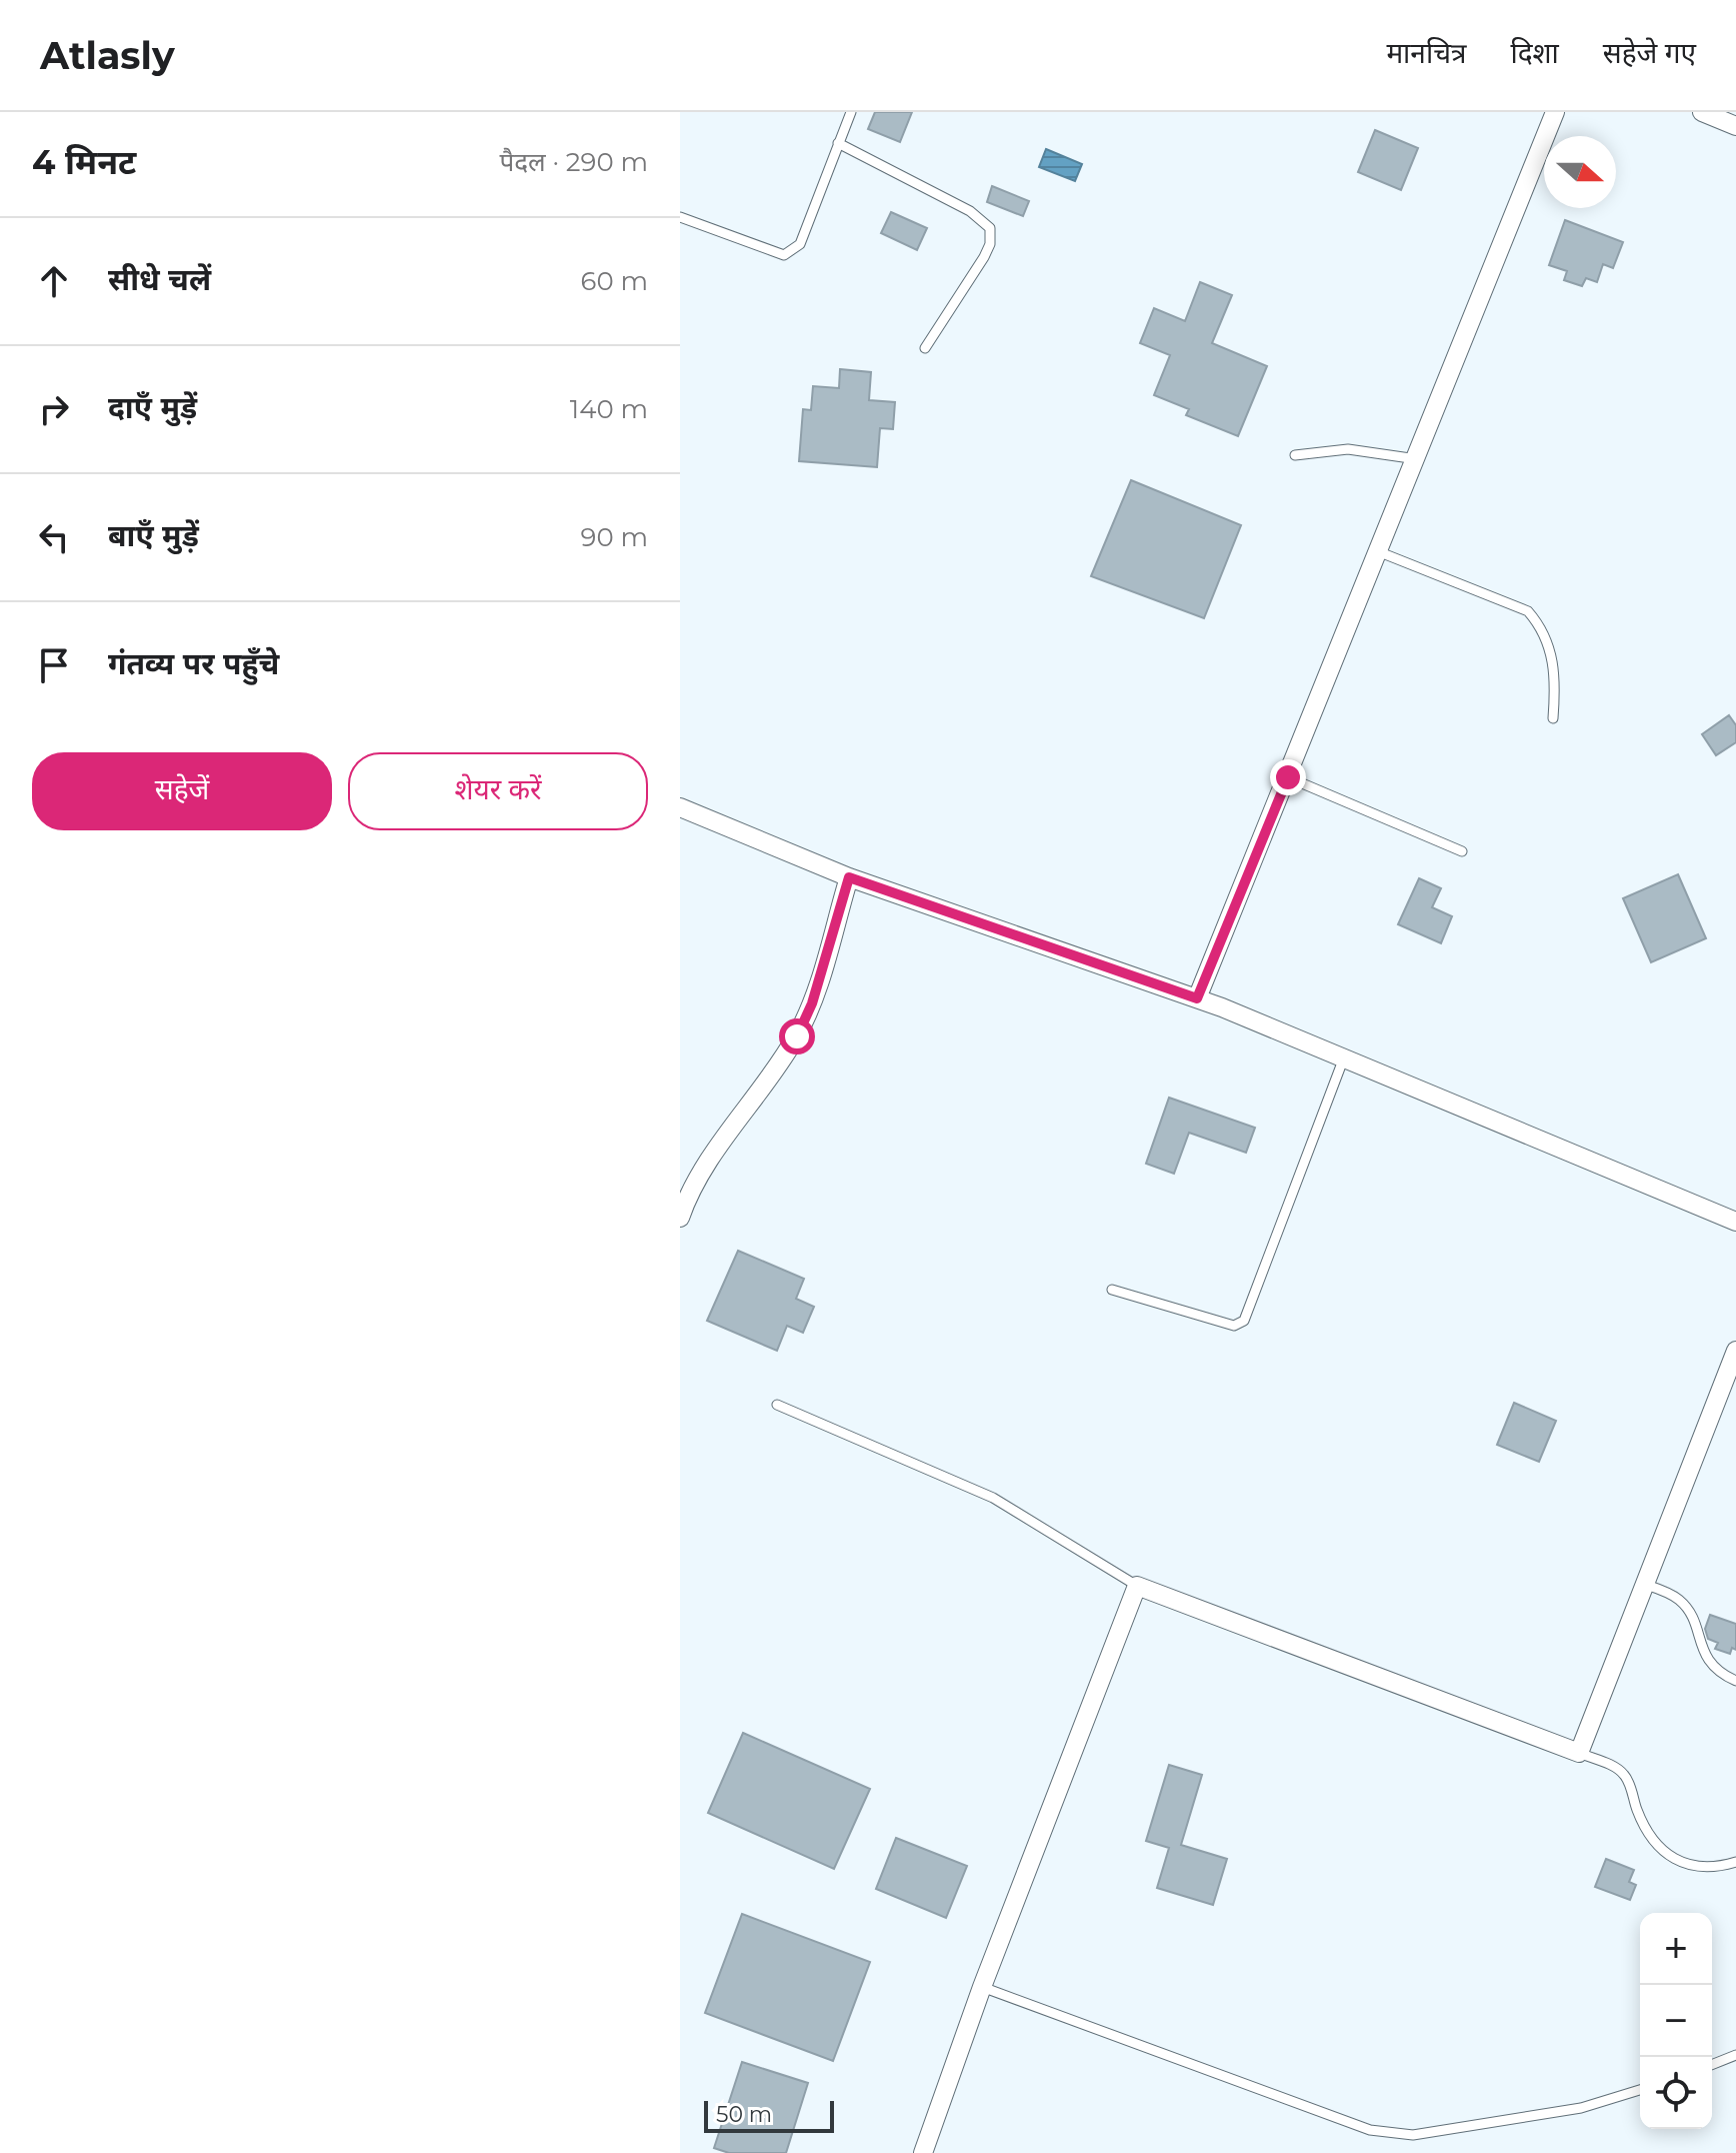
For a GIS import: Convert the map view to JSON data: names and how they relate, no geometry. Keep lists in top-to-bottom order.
{
  "scale_bar": "50 m",
  "north": "right",
  "page": {
    "header": "Atlasly",
    "nav": ["मानचित्र", "दिशा", "सहेजे गए"],
    "heading": ["4 मिनट", "पैदल · 290 m"],
    "list": [
      ["सीधे चलें", "60 m"],
      ["दाएँ मुड़ें", "140 m"],
      ["बाएँ मुड़ें", "90 m"],
      "गंतव्य पर पहुँचे"
    ],
    "buttons": ["सहेजें", "शेयर करें"],
    "map_buttons": ["+", "−"],
    "scale": "50 m"
  }
}
